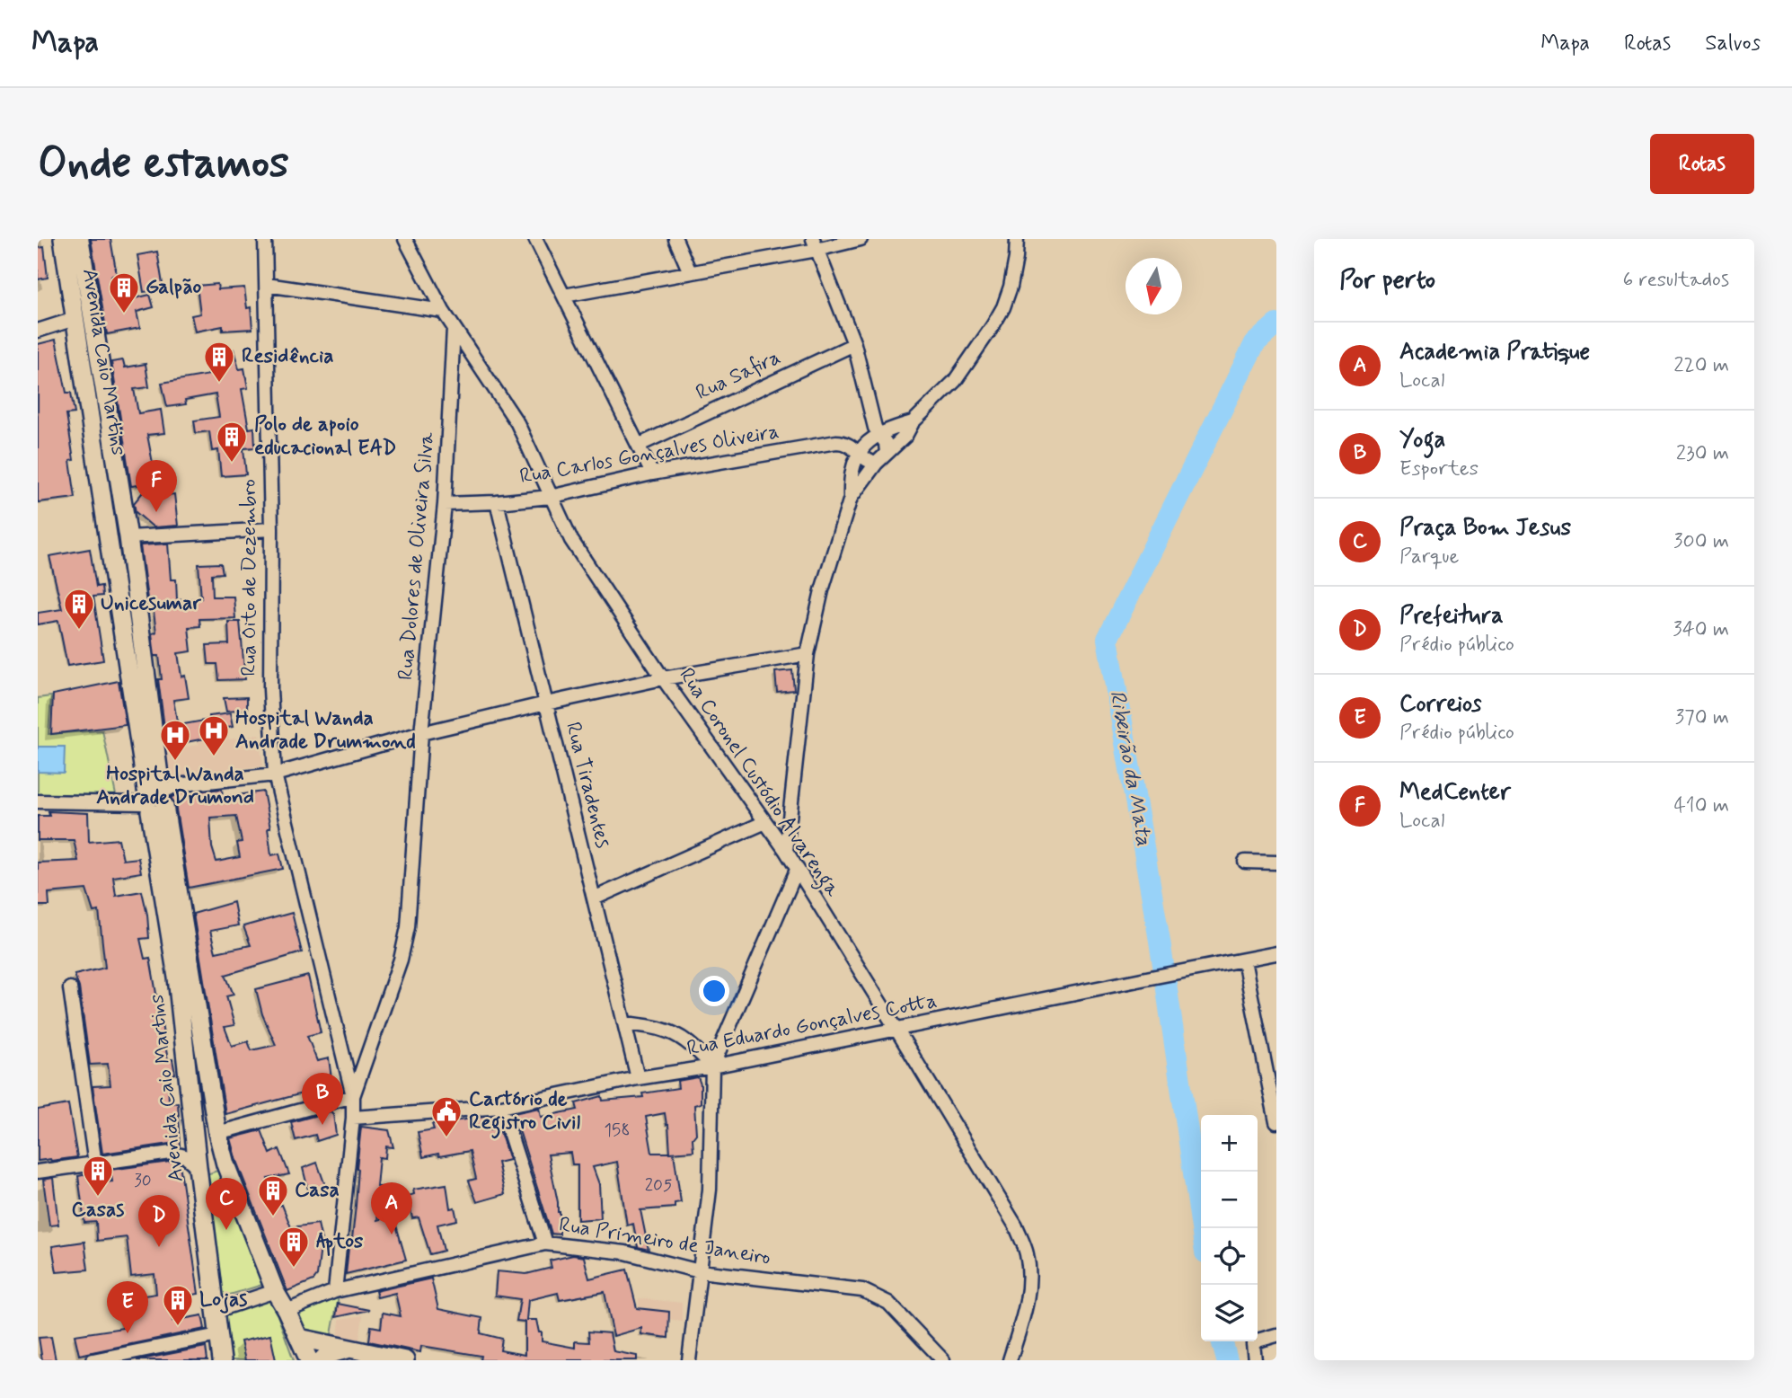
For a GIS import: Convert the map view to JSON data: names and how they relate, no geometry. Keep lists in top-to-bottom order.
{
  "streets": {
    "main road": ["Avenida Caio Martins"],
    "street": [
      "Rua Safira",
      "Rua Carlos Gonçalves Oliveira",
      "Rua Dolores de Oliveira Silva",
      "Rua Oito de Dezembro",
      "Rua Coronel Custódio Alvarenga",
      "Rua Tiradentes",
      "Rua Eduardo Gonçalves Cotta",
      "Rua Primeiro de Janeiro"
    ]
  },
  "crossings": [
    ["Avenida Caio Martins", "Rua Primeiro de Janeiro"],
    ["Rua Carlos Gonçalves Oliveira", "Rua Dolores de Oliveira Silva"],
    ["Rua Carlos Gonçalves Oliveira", "Rua Coronel Custódio Alvarenga"],
    ["Rua Carlos Gonçalves Oliveira", "Rua Tiradentes"],
    ["Rua Dolores de Oliveira Silva", "Rua Oito de Dezembro"],
    ["Rua Dolores de Oliveira Silva", "Rua Coronel Custódio Alvarenga"],
    ["Rua Dolores de Oliveira Silva", "Rua Eduardo Gonçalves Cotta"],
    ["Rua Coronel Custódio Alvarenga", "Rua Eduardo Gonçalves Cotta"],
    ["Rua Tiradentes", "Rua Eduardo Gonçalves Cotta"]
  ],
  "water": ["Ribeirão da Mata"],
  "places": {
    "building": [
      "Galpão",
      "Residência",
      "Polo de apoio educacional EAD",
      "Unicesumar",
      "Casas",
      "Casa",
      "Aptos",
      "Lojas"
    ],
    "hospital": ["Hospital Wanda Andrade Drummond", "Hospital Wanda Andrade Drumond"],
    "public building": ["Cartório de Registro Civil"]
  },
  "house_numbers": ["158", "30", "205"],
  "north": "bottom",
  "page": {
    "header": "Mapa",
    "nav": ["Mapa", "Rotas", "Salvos"],
    "buttons": "Rotas",
    "title": "Onde estamos",
    "heading": ["Por perto", "6 resultados"],
    "list": [
      {
        "mark": "A",
        "name": "Academia Pratique",
        "note": "Local",
        "value": "220 m"
      },
      {
        "mark": "B",
        "name": "Yoga",
        "note": "Esportes",
        "value": "230 m"
      },
      {
        "mark": "C",
        "name": "Praça Bom Jesus",
        "note": "Parque",
        "value": "300 m"
      },
      {
        "mark": "D",
        "name": "Prefeitura",
        "note": "Prédio público",
        "value": "340 m"
      },
      {
        "mark": "E",
        "name": "Correios",
        "note": "Prédio público",
        "value": "370 m"
      },
      {
        "mark": "F",
        "name": "MedCenter",
        "note": "Local",
        "value": "410 m"
      }
    ],
    "pins": [
      "F",
      "B",
      "C",
      "A",
      "D",
      "E"
    ],
    "map_buttons": ["+", "−"]
  }
}
